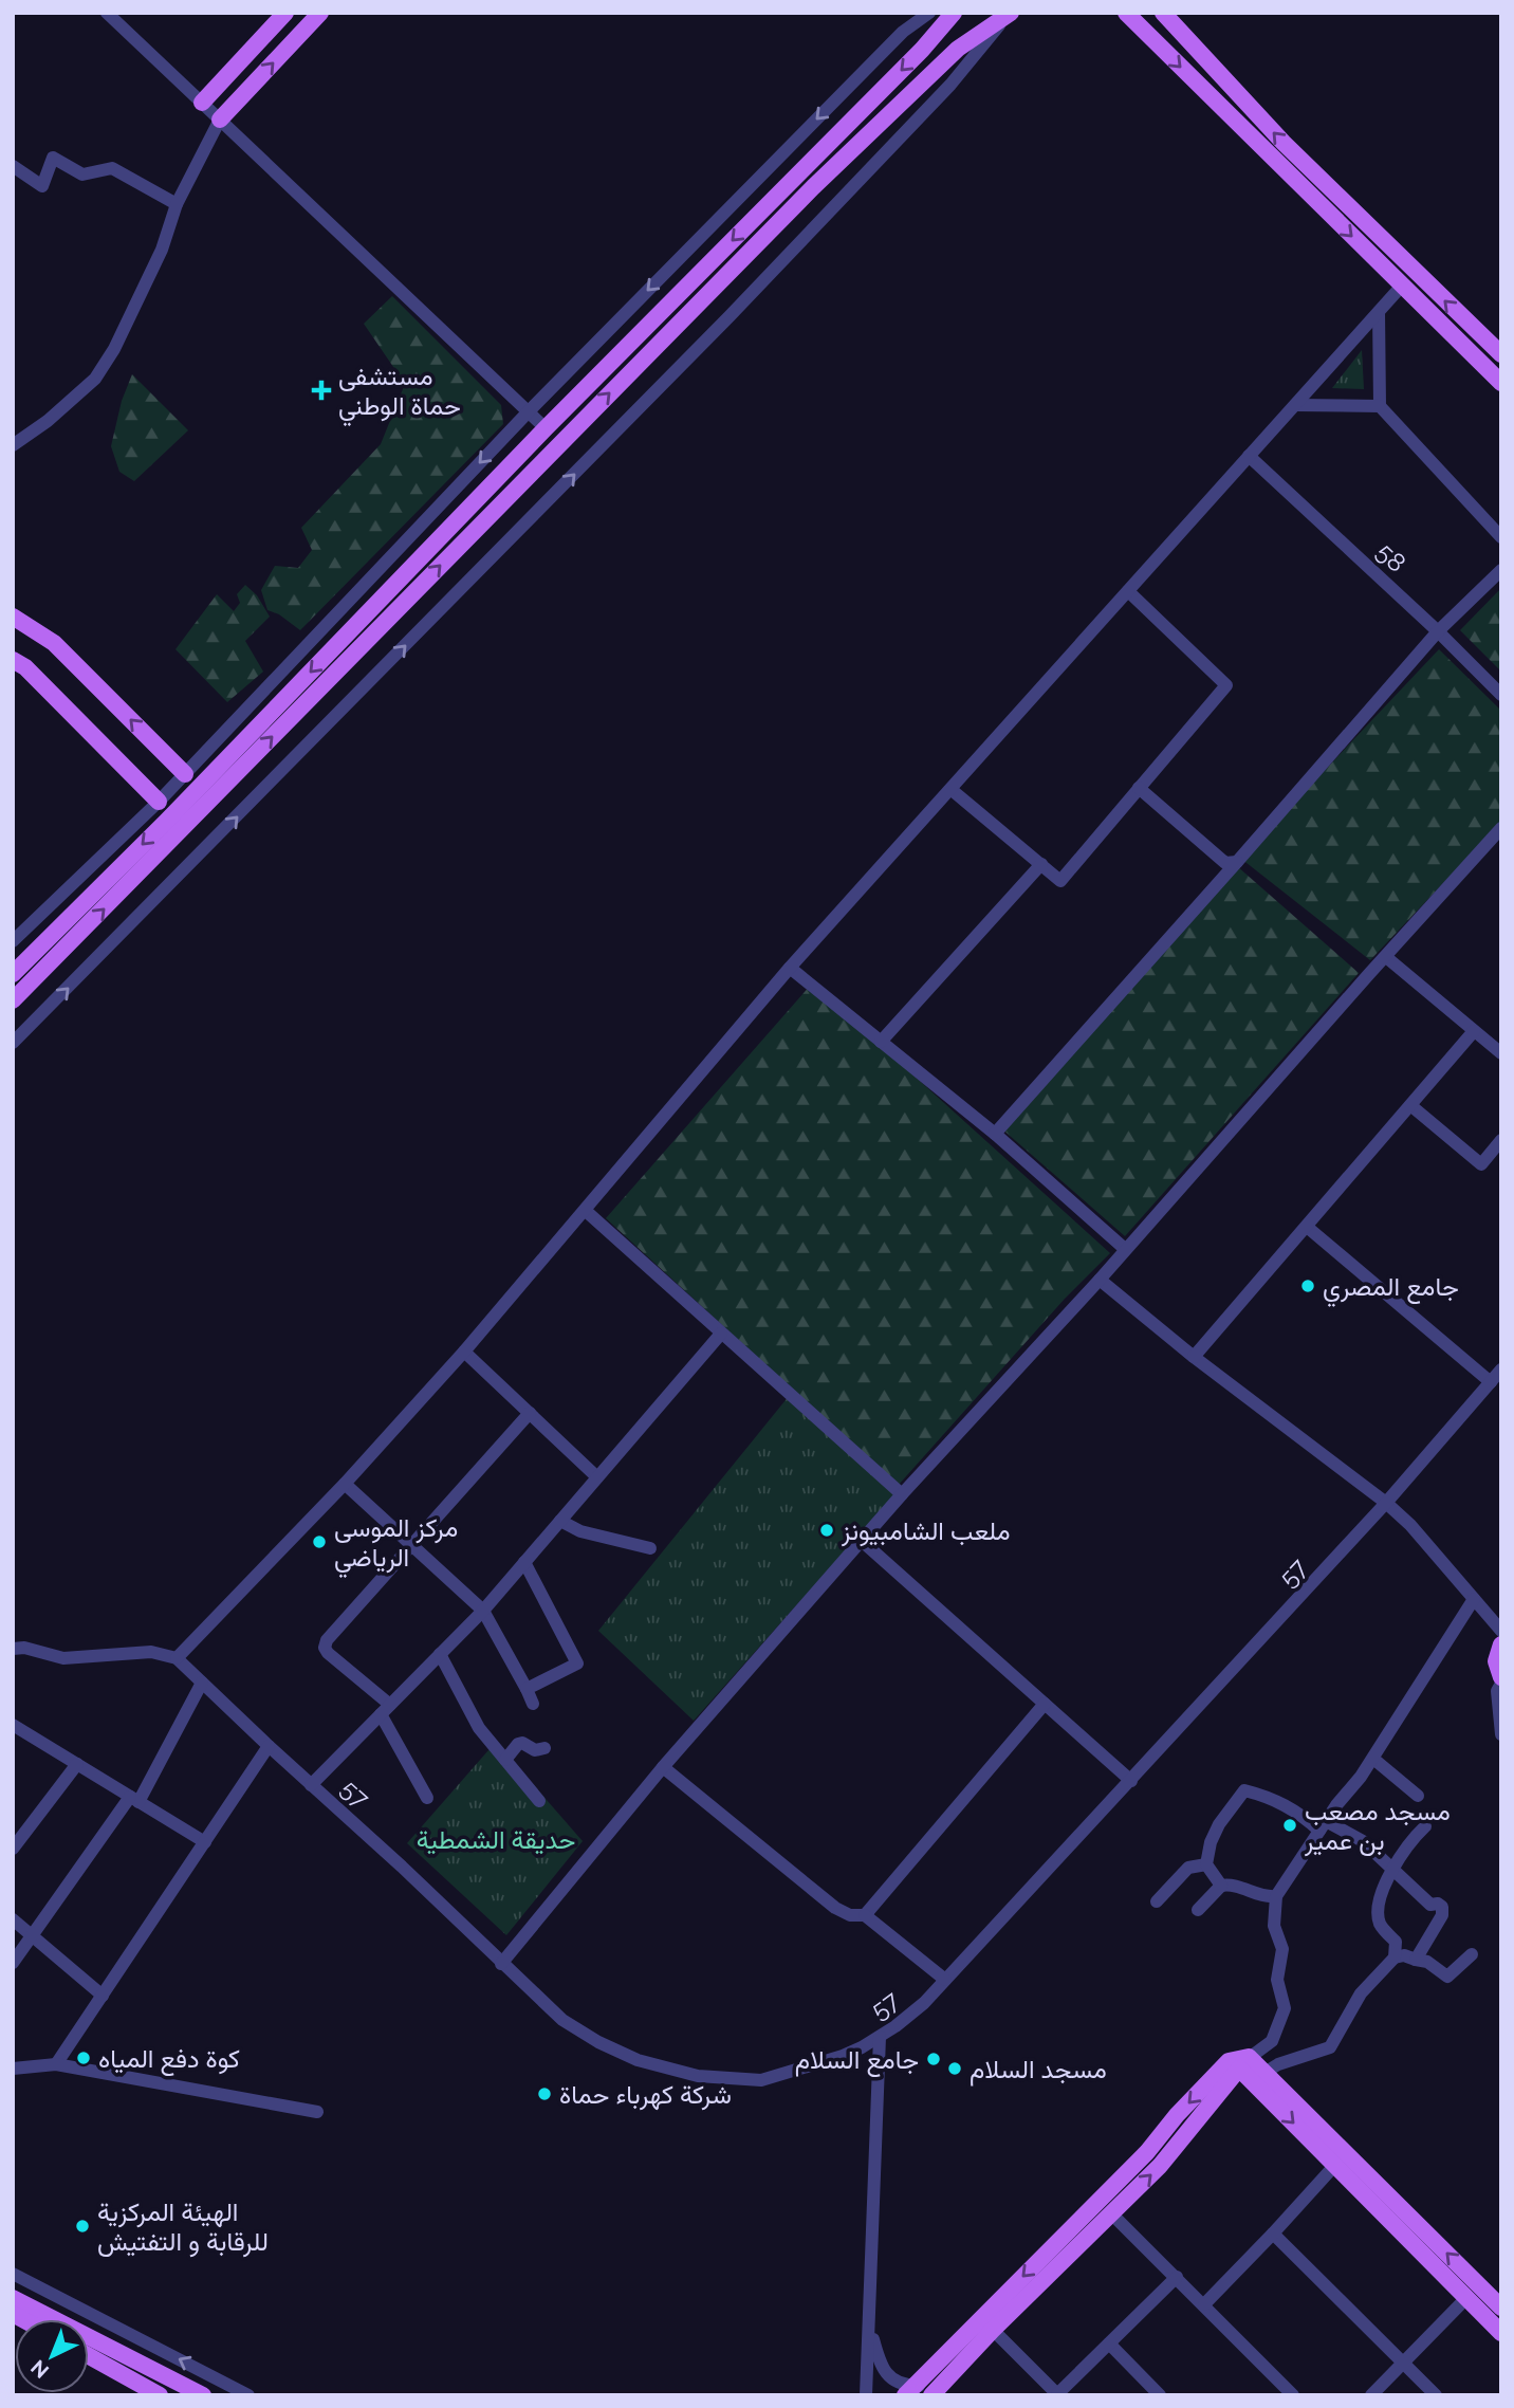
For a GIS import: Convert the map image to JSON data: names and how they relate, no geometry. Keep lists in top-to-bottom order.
{
  "streets": {
    "street": ["58", "57"]
  },
  "parks": ["حديقة الشمطية"],
  "places": {
    "health": ["مستشفى حماة الوطني"],
    "other": [
      "جامع المصري",
      "ملعب الشامبيونز",
      "مركز الموسى الرياضي",
      "مسجد مصعب بن عمير",
      "كوة دفع المياه",
      "جامع السلام",
      "مسجد السلام",
      "شركة كهرباء حماة",
      "الهيئة المركزية للرقابة و التفتيش"
    ]
  },
  "north": "bottom left"
}
